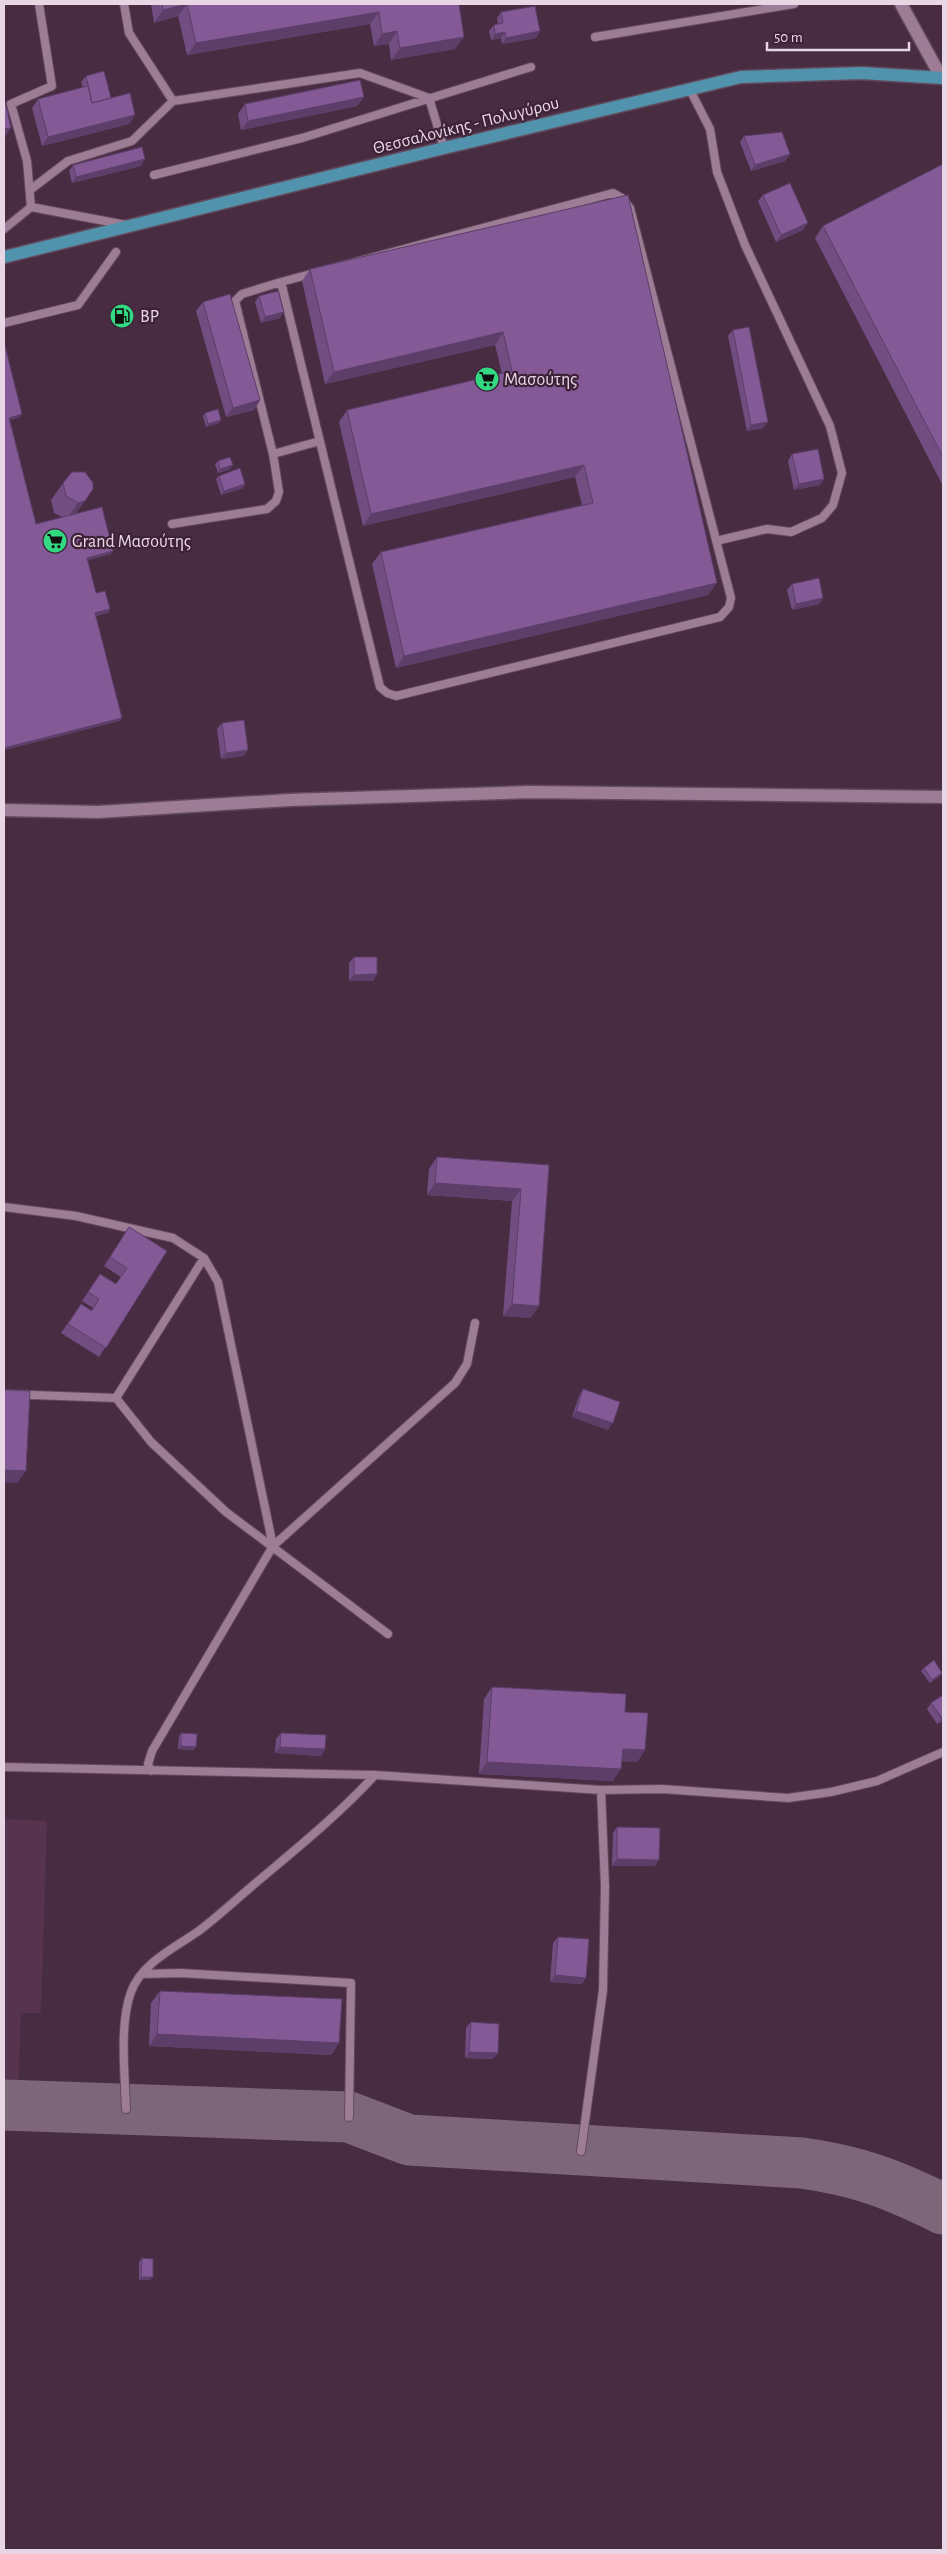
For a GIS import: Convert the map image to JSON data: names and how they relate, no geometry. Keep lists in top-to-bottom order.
{
  "streets": {
    "main road": ["Θεσσαλονίκης - Πολυγύρου"]
  },
  "places": {
    "fuel station": ["BP"],
    "supermarket": ["Μασούτης", "Grand Μασούτης"]
  },
  "scale_bar": "50 m"
}
